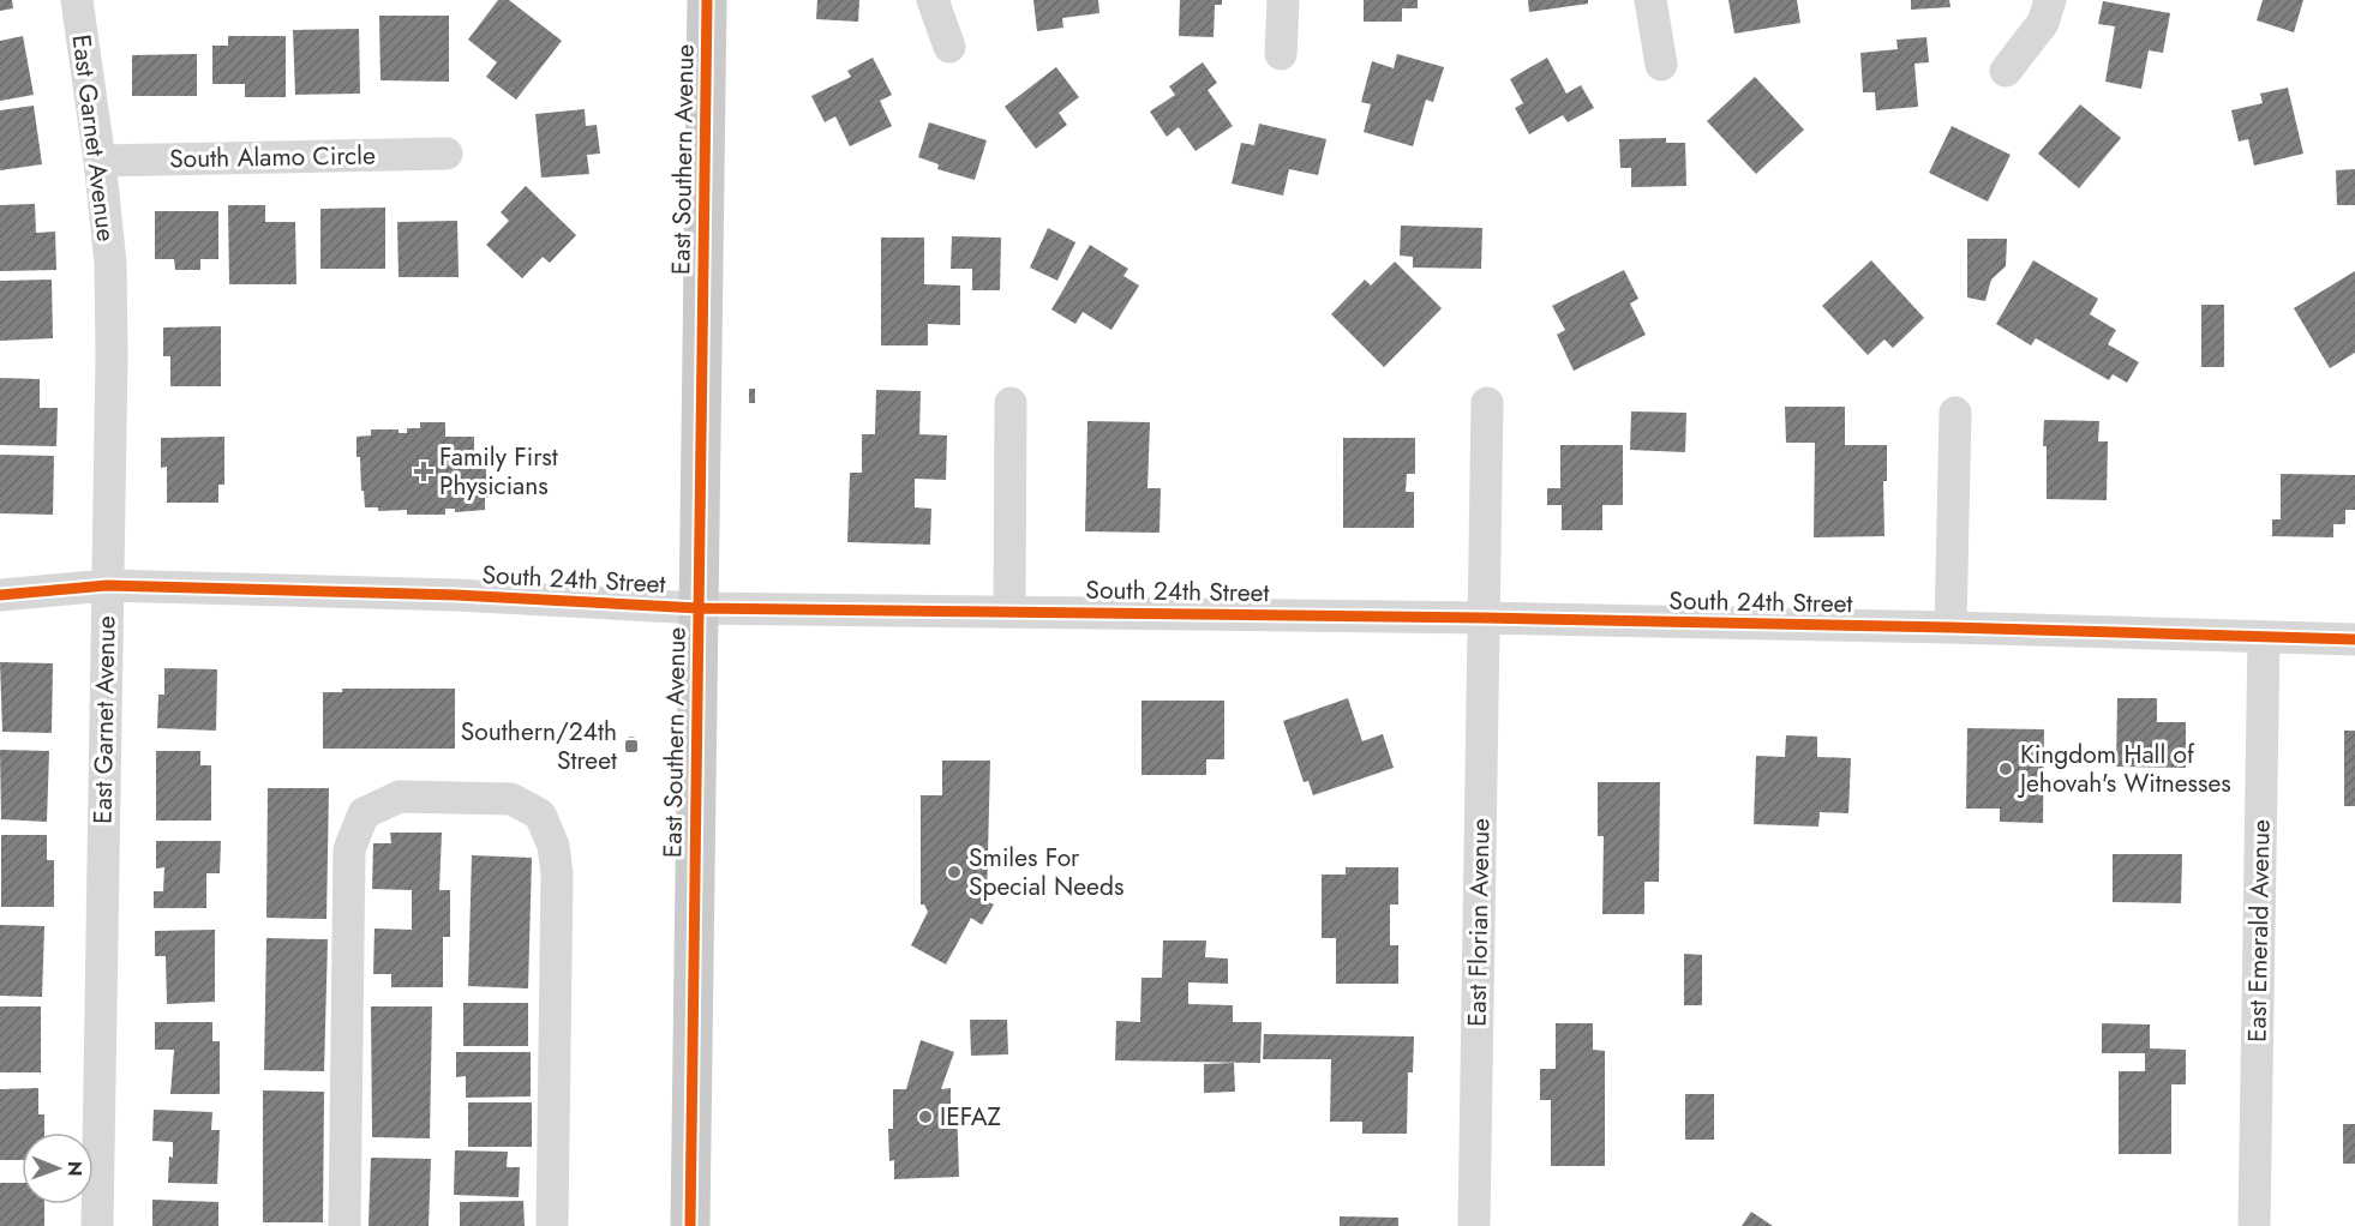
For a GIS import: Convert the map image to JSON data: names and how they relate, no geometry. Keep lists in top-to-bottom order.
{
  "streets": {
    "main road": ["East Southern Avenue"],
    "street": [
      "East Garnet Avenue",
      "South Alamo Circle",
      "South 24th Street",
      "East Florian Avenue",
      "East Emerald Avenue"
    ]
  },
  "crossings": [
    ["East Garnet Avenue", "South Alamo Circle"],
    ["East Garnet Avenue", "South 24th Street"],
    ["East Southern Avenue", "South 24th Street"],
    ["South 24th Street", "East Florian Avenue"],
    ["South 24th Street", "East Emerald Avenue"]
  ],
  "places": {
    "health": ["Family First Physicians"],
    "transit": ["Southern/24th Street"],
    "other": ["Kingdom Hall of Jehovah's Witnesses", "Smiles For Special Needs", "IEFAZ"]
  },
  "north": "right"
}
